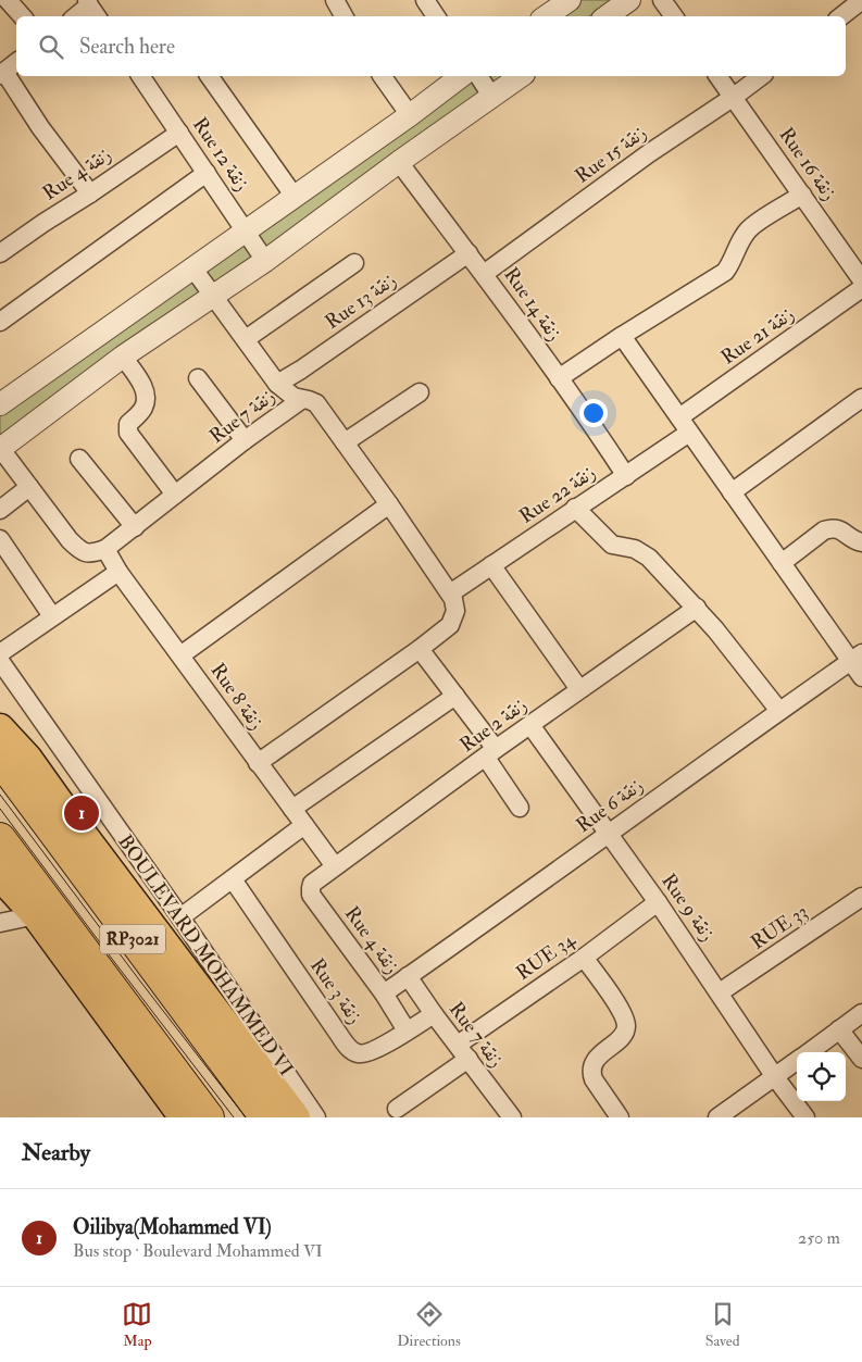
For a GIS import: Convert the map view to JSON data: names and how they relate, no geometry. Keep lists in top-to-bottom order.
{
  "streets": {
    "highway": ["RP3021"],
    "main road": ["BOULEVARD MOHAMMED VI"],
    "street": [
      "Rue 12 زنقة",
      "Rue 15 زنقة",
      "Rue 16 زنقة",
      "Rue 4 زنقة",
      "Rue 13 زنقة",
      "Rue 14 زنقة",
      "Rue 21 زنقة",
      "Rue 7 زنقة",
      "Rue 22 زنقة",
      "Rue 8 زنقة",
      "Rue 2 زنقة",
      "Rue 6 زنقة",
      "Rue 9 زنقة",
      "RUE 33",
      "RUE 34",
      "Rue 3 زنقة"
    ]
  },
  "crossings": [
    ["Rue 12 زنقة", "Rue 4 زنقة"],
    ["Rue 15 زنقة", "Rue 16 زنقة"],
    ["Rue 15 زنقة", "Rue 14 زنقة"],
    ["Rue 4 زنقة", "Rue 2 زنقة"],
    ["Rue 4 زنقة", "Rue 6 زنقة"],
    ["Rue 4 زنقة", "Rue 3 زنقة"],
    ["Rue 13 زنقة", "Rue 14 زنقة"],
    ["Rue 13 زنقة", "Rue 7 زنقة"],
    ["Rue 14 زنقة", "Rue 22 زنقة"],
    ["Rue 21 زنقة", "Rue 22 زنقة"],
    ["Rue 7 زنقة", "Rue 8 زنقة"],
    ["Rue 7 زنقة", "Rue 6 زنقة"],
    ["Rue 7 زنقة", "RUE 34"],
    ["Rue 7 زنقة", "Rue 3 زنقة"],
    ["Rue 8 زنقة", "Rue 2 زنقة"],
    ["Rue 2 زنقة", "Rue 9 زنقة"],
    ["Rue 6 زنقة", "Rue 9 زنقة"],
    ["Rue 9 زنقة", "RUE 33"],
    ["Rue 9 زنقة", "RUE 34"]
  ],
  "page": {
    "search": "Search here",
    "pins": "1",
    "heading": "Nearby",
    "list": [
      {
        "mark": "1",
        "name": "Oilibya(Mohammed VI)",
        "note": "Bus stop · Boulevard Mohammed VI",
        "value": "250 m"
      }
    ],
    "nav": ["Map", "Directions", "Saved"]
  }
}
